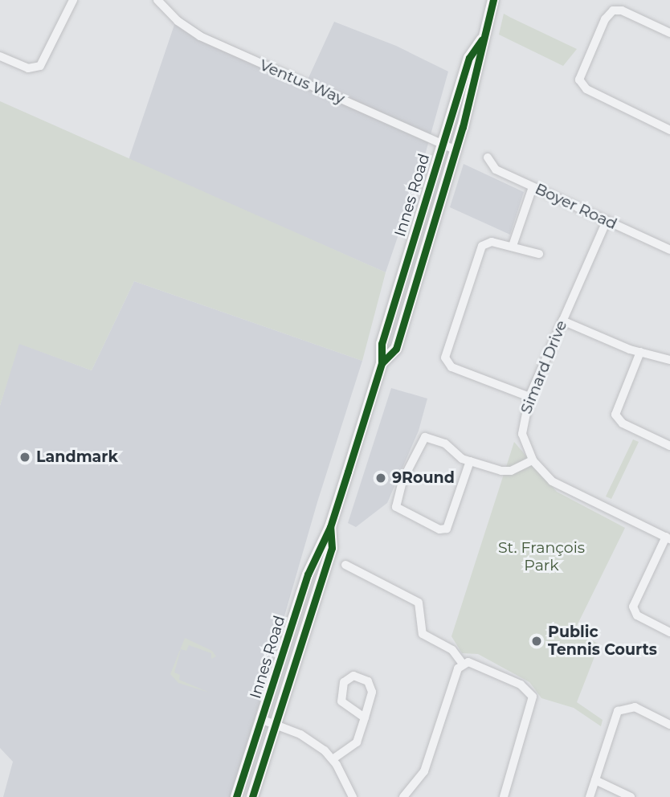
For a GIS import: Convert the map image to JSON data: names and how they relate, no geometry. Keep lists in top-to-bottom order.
{
  "streets": {
    "main road": ["Innes Road"],
    "street": ["Ventus Way", "Boyer Road", "Simard Drive"]
  },
  "crossings": [
    ["Ventus Way", "Innes Road"],
    ["Boyer Road", "Simard Drive"]
  ],
  "parks": ["St. François Park"],
  "places": ["Landmark", "9Round", "Public Tennis Courts"]
}
